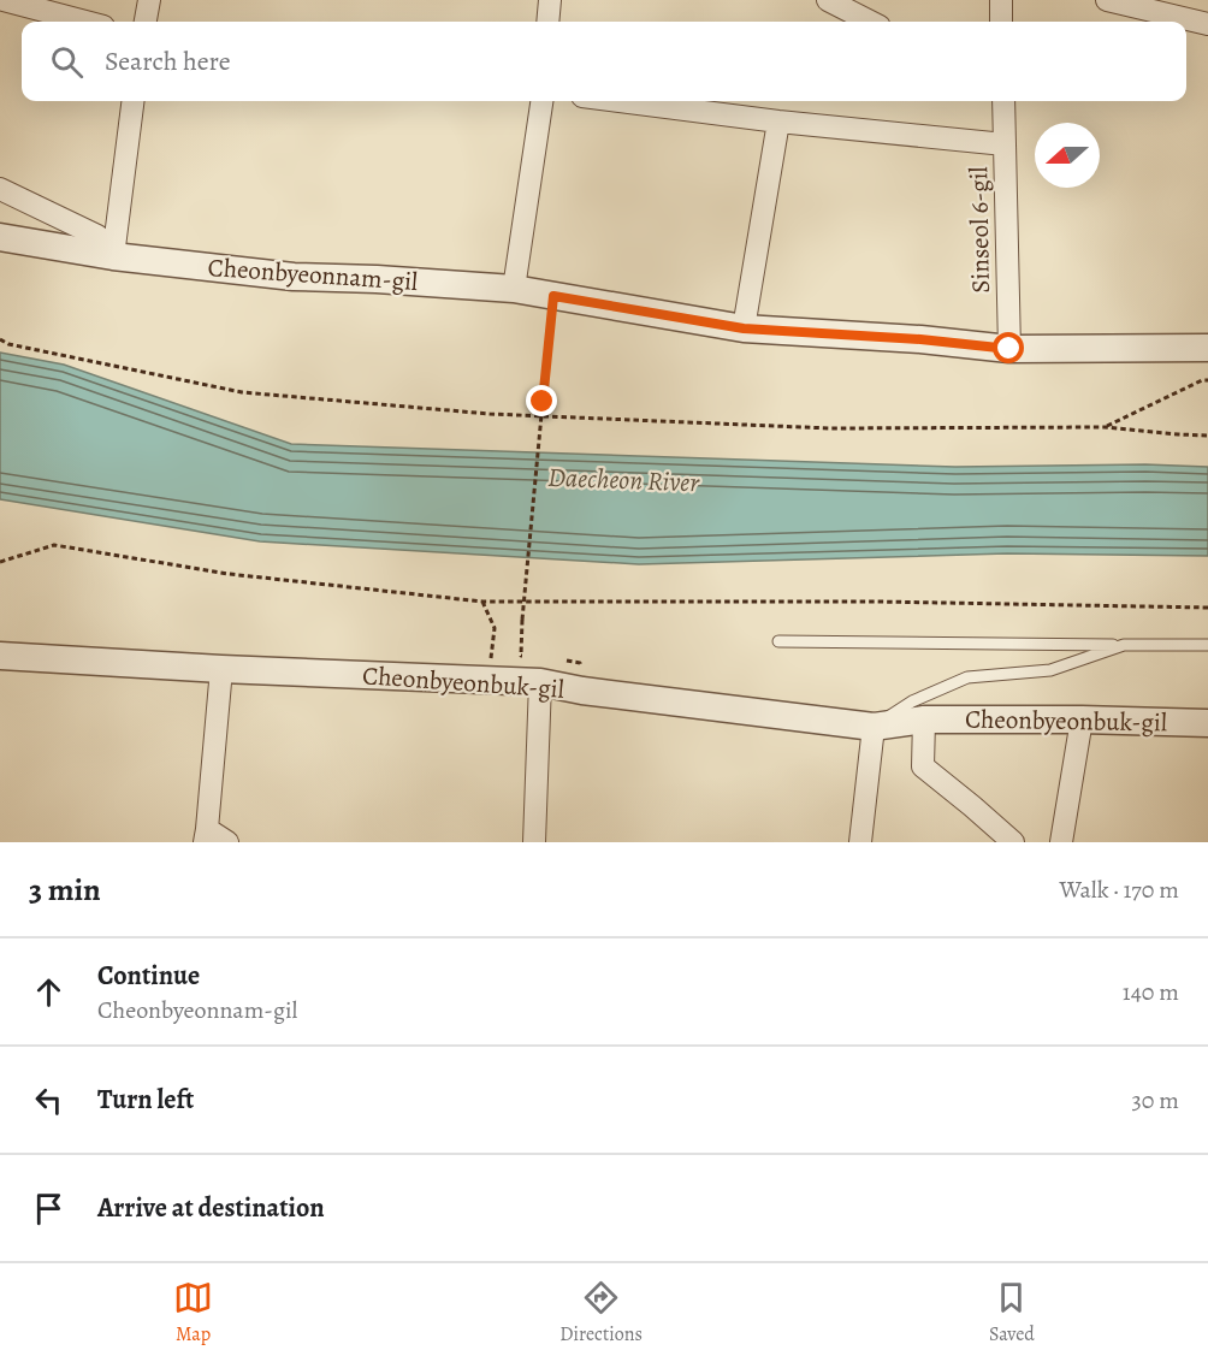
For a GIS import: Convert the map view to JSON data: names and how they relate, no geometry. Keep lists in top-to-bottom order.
{
  "streets": {
    "street": ["Sinseol 6-gil", "Cheonbyeonnam-gil", "Cheonbyeonbuk-gil"]
  },
  "crossings": [
    ["Sinseol 6-gil", "Cheonbyeonnam-gil"]
  ],
  "water": ["Daecheon River"],
  "north": "left",
  "page": {
    "search": "Search here",
    "heading": ["3 min", "Walk · 170 m"],
    "list": [
      ["Continue", "Cheonbyeonnam-gil", "140 m"],
      ["Turn left", "30 m"],
      "Arrive at destination"
    ],
    "nav": ["Map", "Directions", "Saved"]
  }
}
